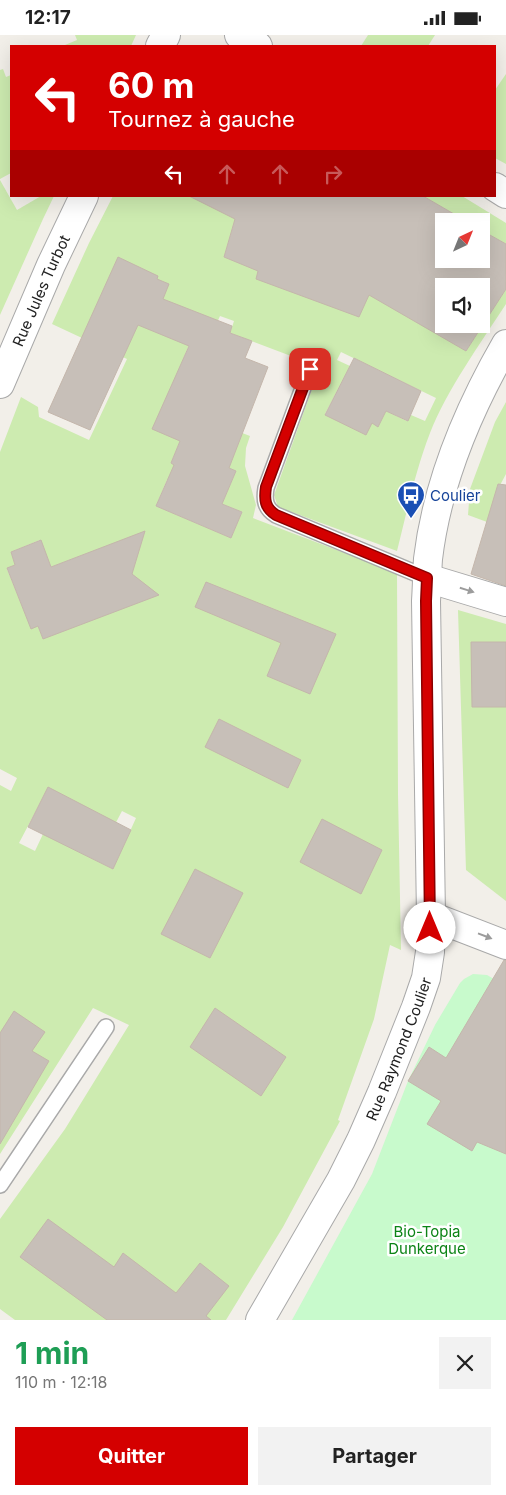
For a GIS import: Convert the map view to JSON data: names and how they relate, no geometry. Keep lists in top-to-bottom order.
{
  "streets": {
    "street": ["Rue Jules Turbot", "Rue Raymond Coulier"]
  },
  "parks": ["Bio-Topia Dunkerque"],
  "places": {
    "bus stop": ["Coulier"]
  },
  "north": "top right",
  "page": {
    "status": "12:17",
    "turn": ["60 m", "Tournez à gauche"],
    "heading": ["1 min", "110 m · 12:18"],
    "buttons": ["Quitter", "Partager"]
  }
}
